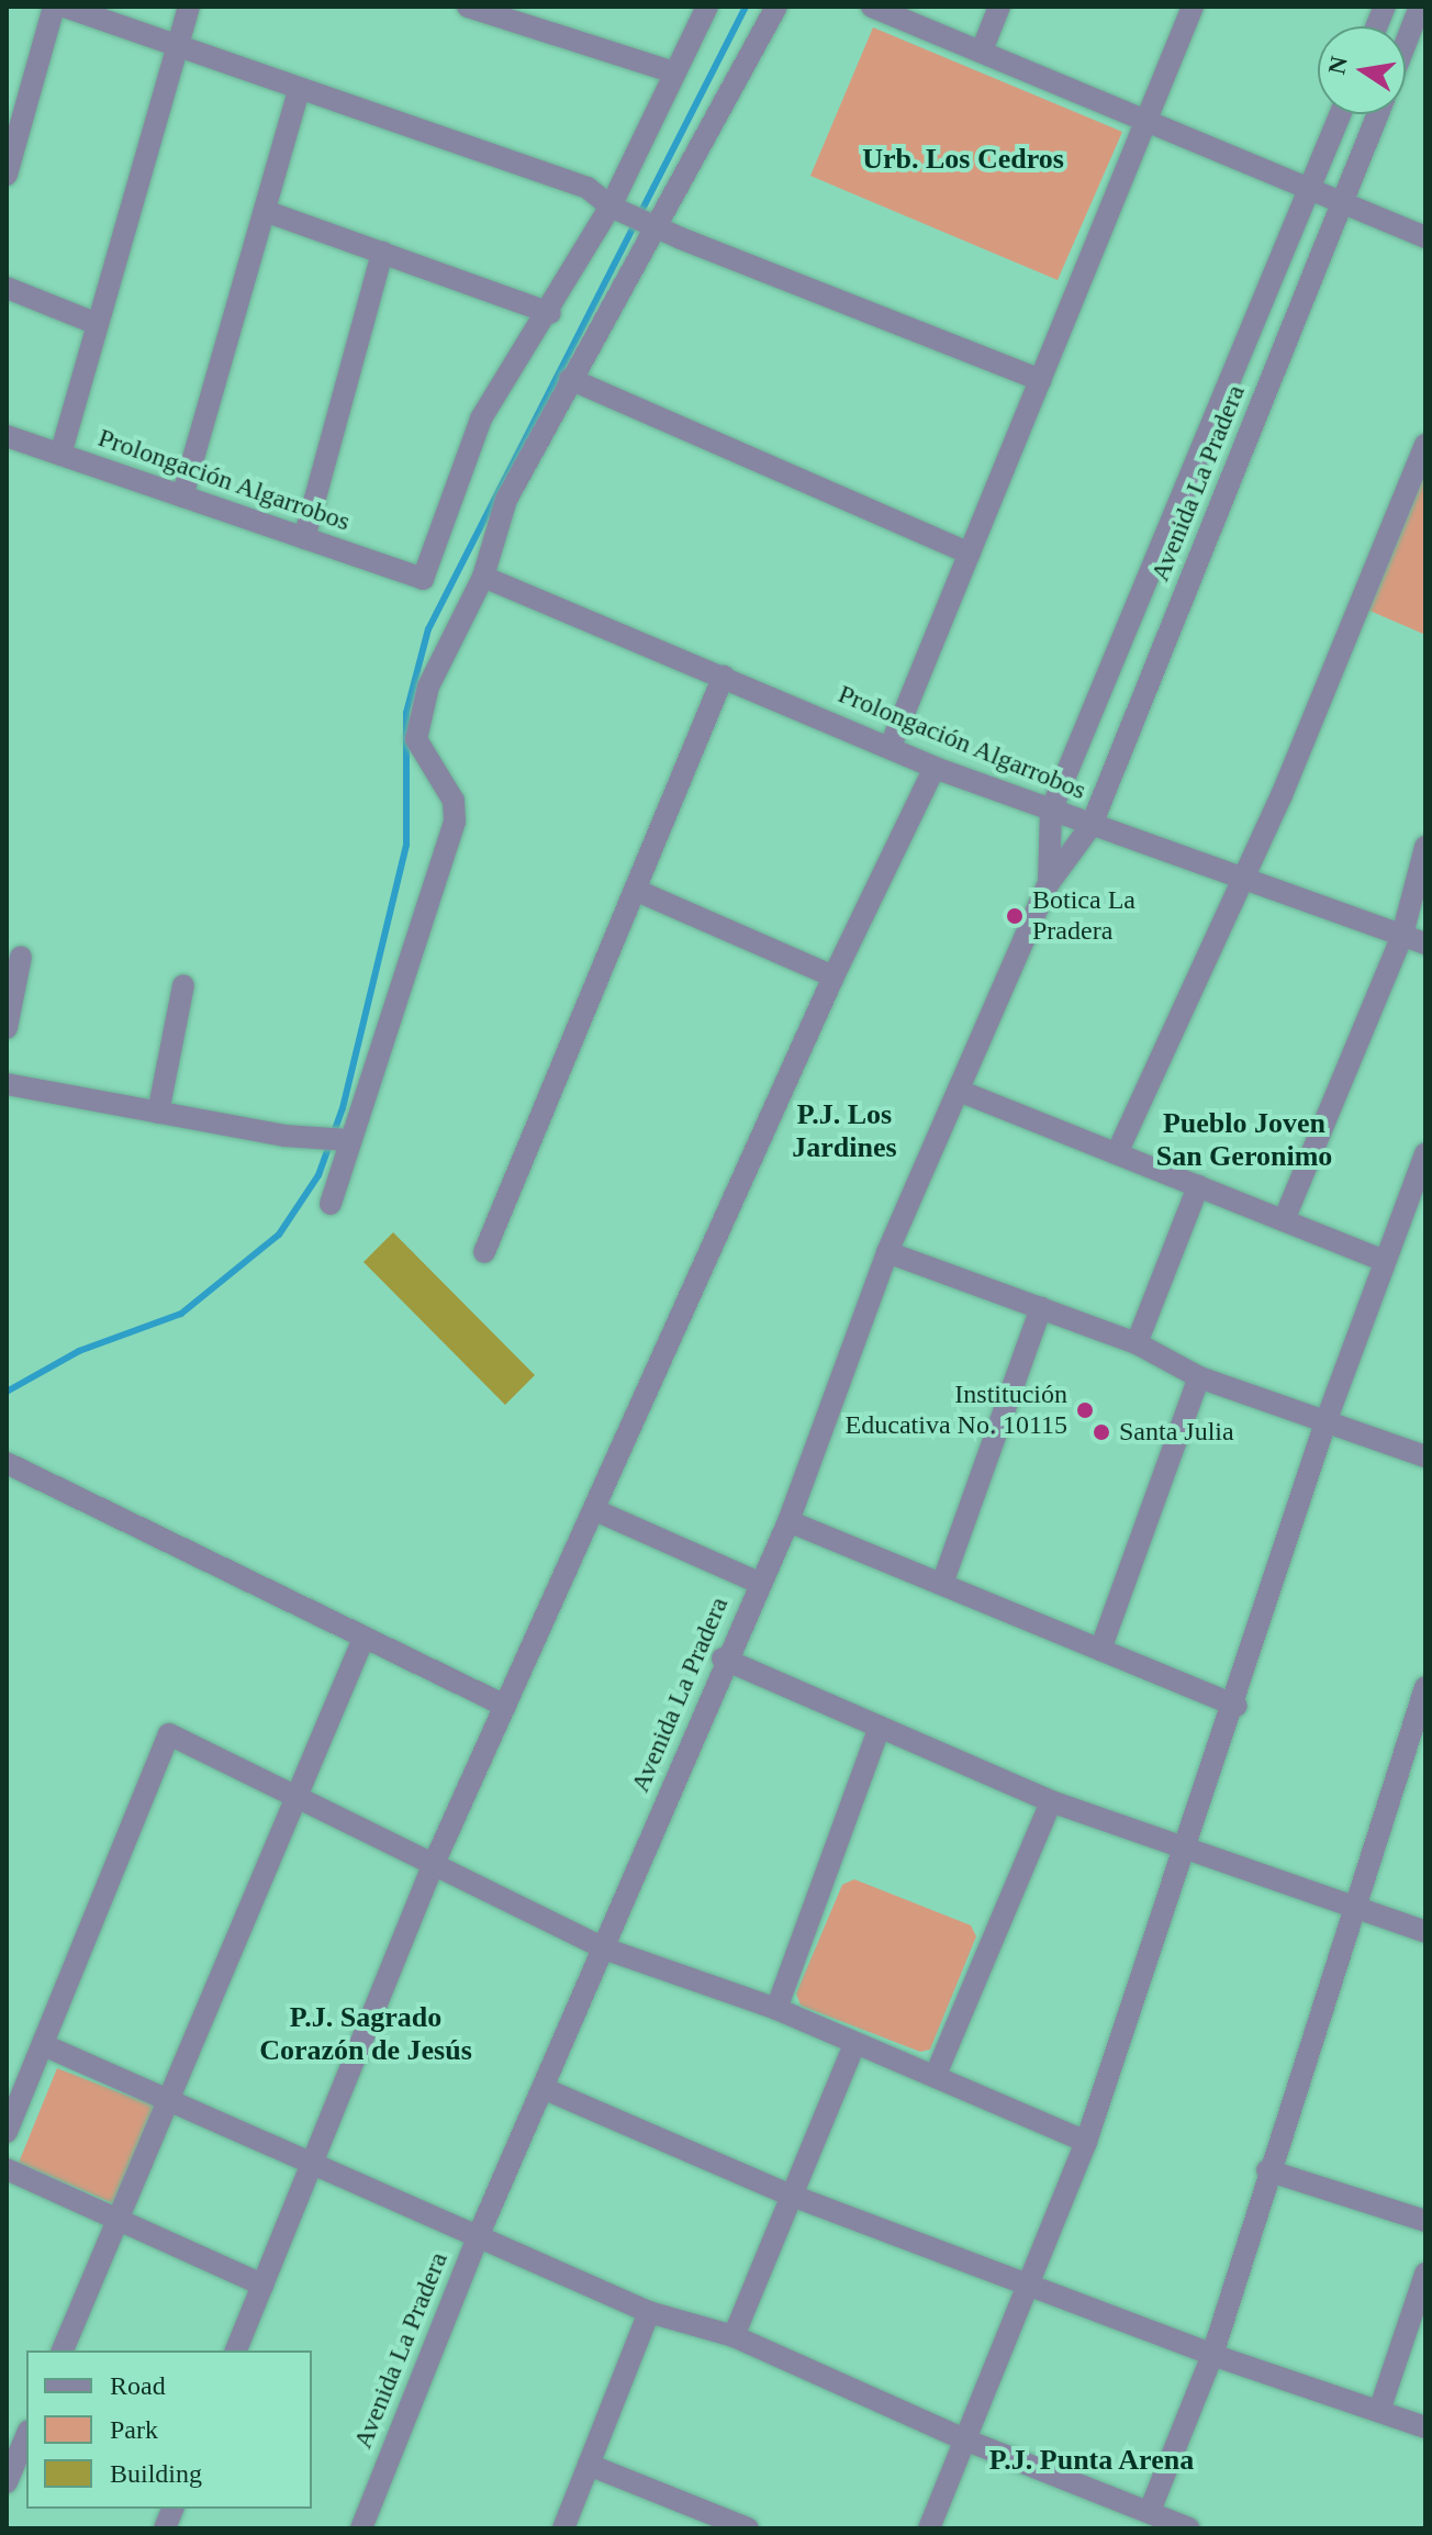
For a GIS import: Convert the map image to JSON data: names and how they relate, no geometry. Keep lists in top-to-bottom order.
{
  "streets": {
    "street": ["Prolongación Algarrobos", "Avenida La Pradera"]
  },
  "crossings": [
    ["Prolongación Algarrobos", "Avenida La Pradera"]
  ],
  "districts": [
    "Urb. Los Cedros",
    "P.J. Los Jardines",
    "Pueblo Joven San Geronimo",
    "P.J. Sagrado Corazón de Jesús",
    "P.J. Punta Arena"
  ],
  "places": ["Botica La Pradera", "Institución Educativa No. 10115", "Santa Julia"],
  "legend": ["Road", "Park", "Building"],
  "north": "left"
}
